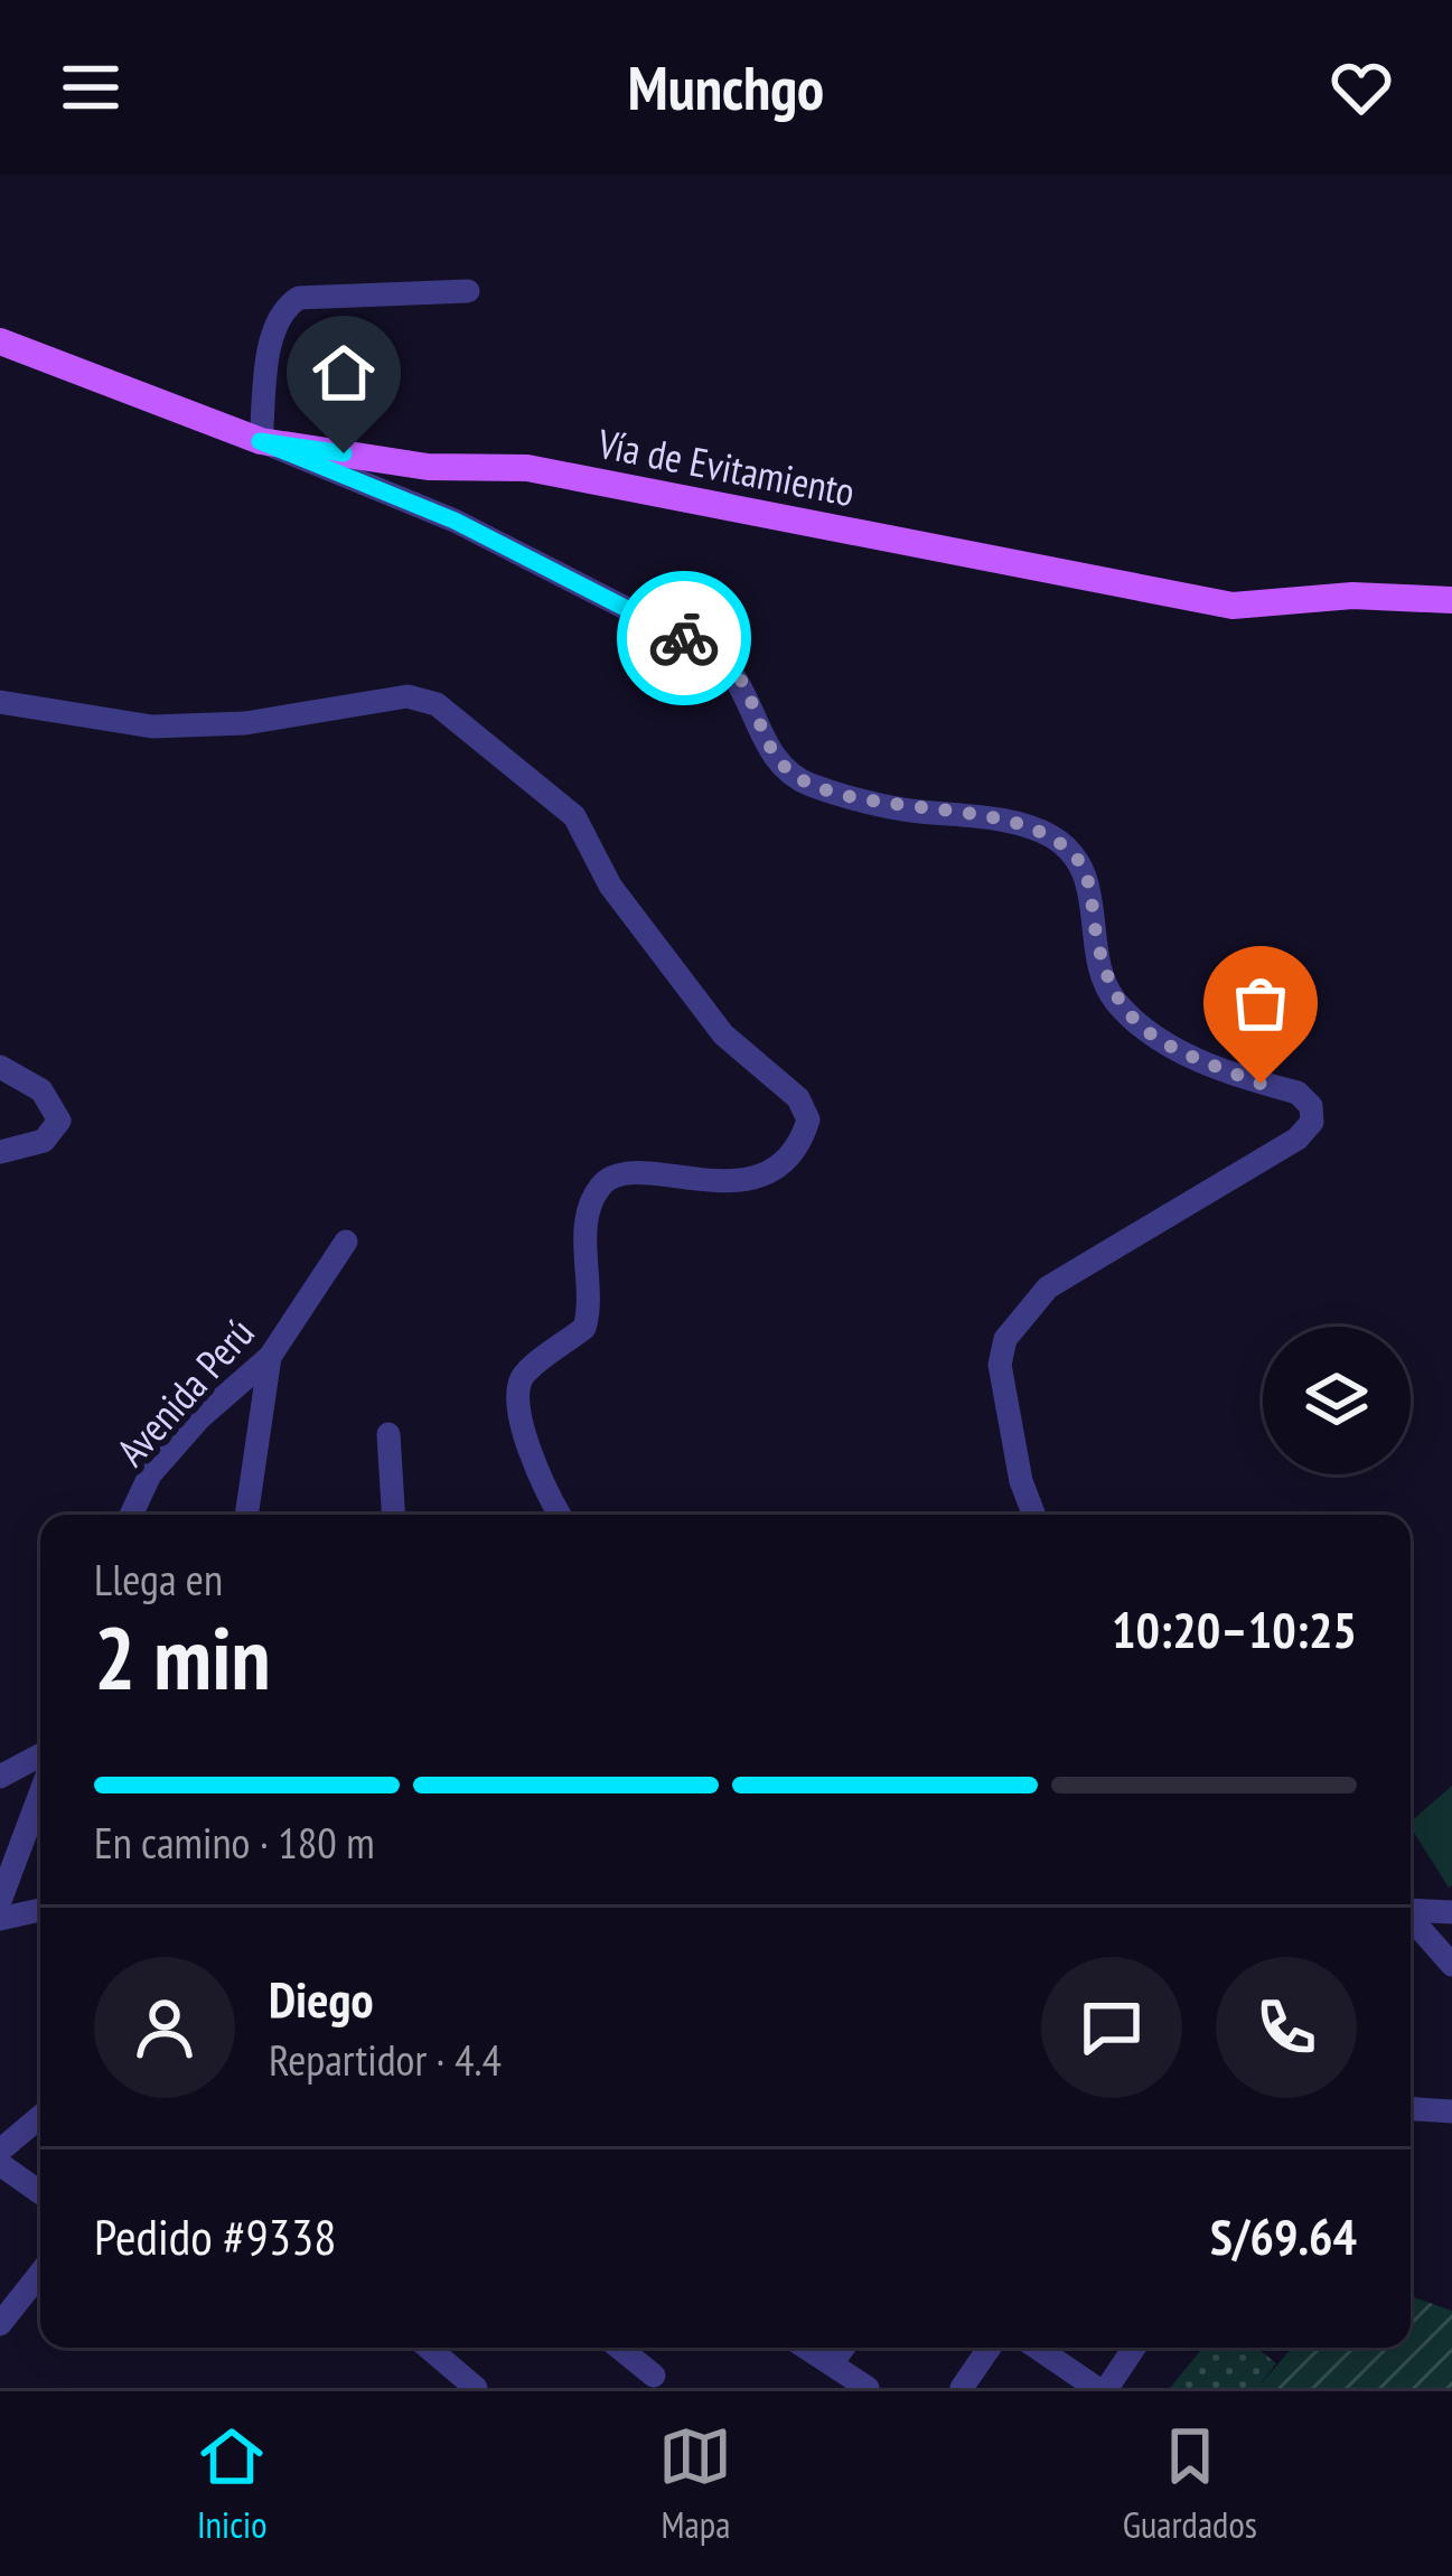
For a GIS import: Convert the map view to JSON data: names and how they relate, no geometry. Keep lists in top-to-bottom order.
{
  "streets": {
    "main road": ["Vía de Evitamiento"],
    "street": ["Avenida Perú"]
  },
  "page": {
    "header": "Munchgo",
    "heading": ["2 min", "Llega en", "10:20–10:25"],
    "panel": [
      "Diego",
      "Repartidor · 4.4",
      "Pedido #9338",
      "S/69.64"
    ],
    "bar": "En camino · 180 m",
    "tabs": ["Inicio", "Mapa", "Guardados"]
  }
}
